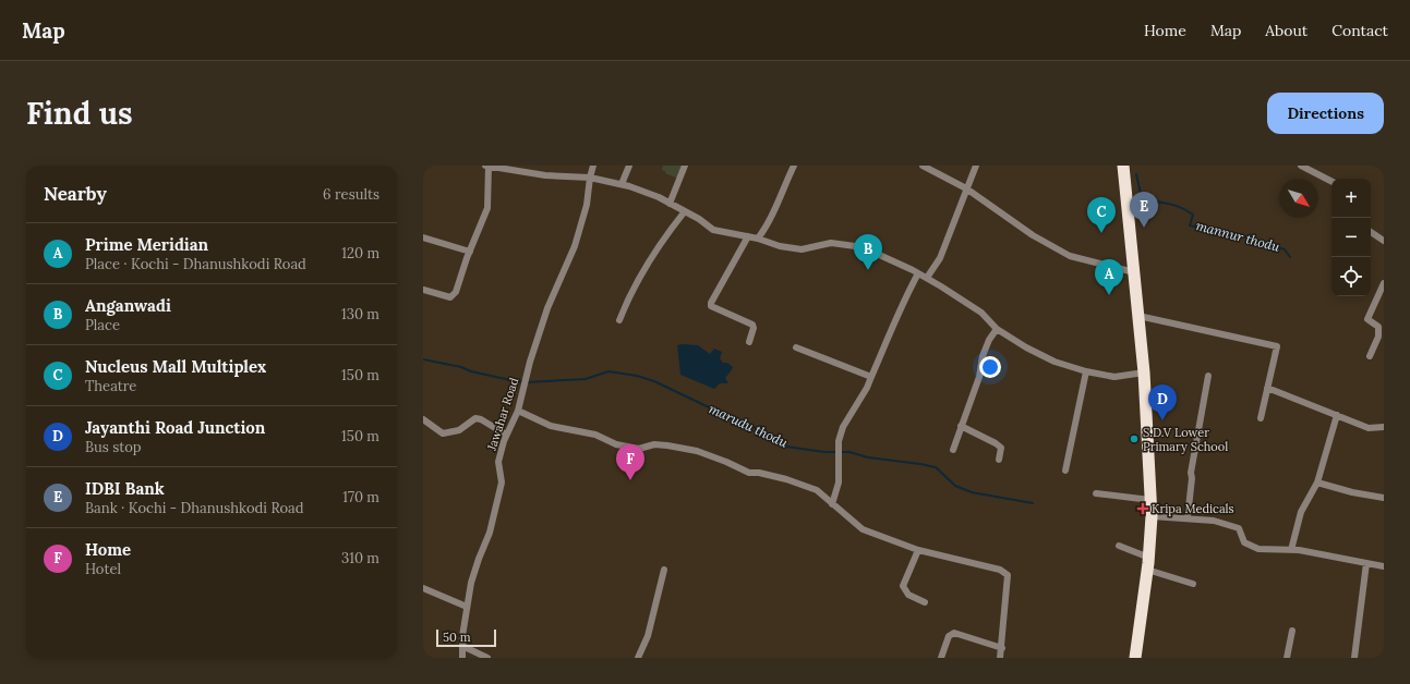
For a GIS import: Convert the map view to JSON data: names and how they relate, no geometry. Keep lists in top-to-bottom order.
{
  "streets": {
    "street": ["Jawahar Road"]
  },
  "water": ["mannur thodu", "marudu thodu"],
  "places": {
    "other": ["S.D.V Lower Primary School"],
    "health": ["Kripa Medicals"]
  },
  "scale_bar": "50 m",
  "north": "bottom right",
  "page": {
    "header": "Map",
    "nav": [
      "Home",
      "Map",
      "About",
      "Contact"
    ],
    "buttons": "Directions",
    "title": "Find us",
    "heading": ["Nearby", "6 results"],
    "map_buttons": ["+", "−"],
    "pins": [
      "E",
      "C",
      "B",
      "A",
      "D",
      "F"
    ],
    "list": [
      {
        "mark": "A",
        "name": "Prime Meridian",
        "note": "Place · Kochi - Dhanushkodi Road",
        "value": "120 m"
      },
      {
        "mark": "B",
        "name": "Anganwadi",
        "note": "Place",
        "value": "130 m"
      },
      {
        "mark": "C",
        "name": "Nucleus Mall Multiplex",
        "note": "Theatre",
        "value": "150 m"
      },
      {
        "mark": "D",
        "name": "Jayanthi Road Junction",
        "note": "Bus stop",
        "value": "150 m"
      },
      {
        "mark": "E",
        "name": "IDBI Bank",
        "note": "Bank · Kochi - Dhanushkodi Road",
        "value": "170 m"
      },
      {
        "mark": "F",
        "name": "Home",
        "note": "Hotel",
        "value": "310 m"
      }
    ],
    "scale": "50 m"
  }
}
